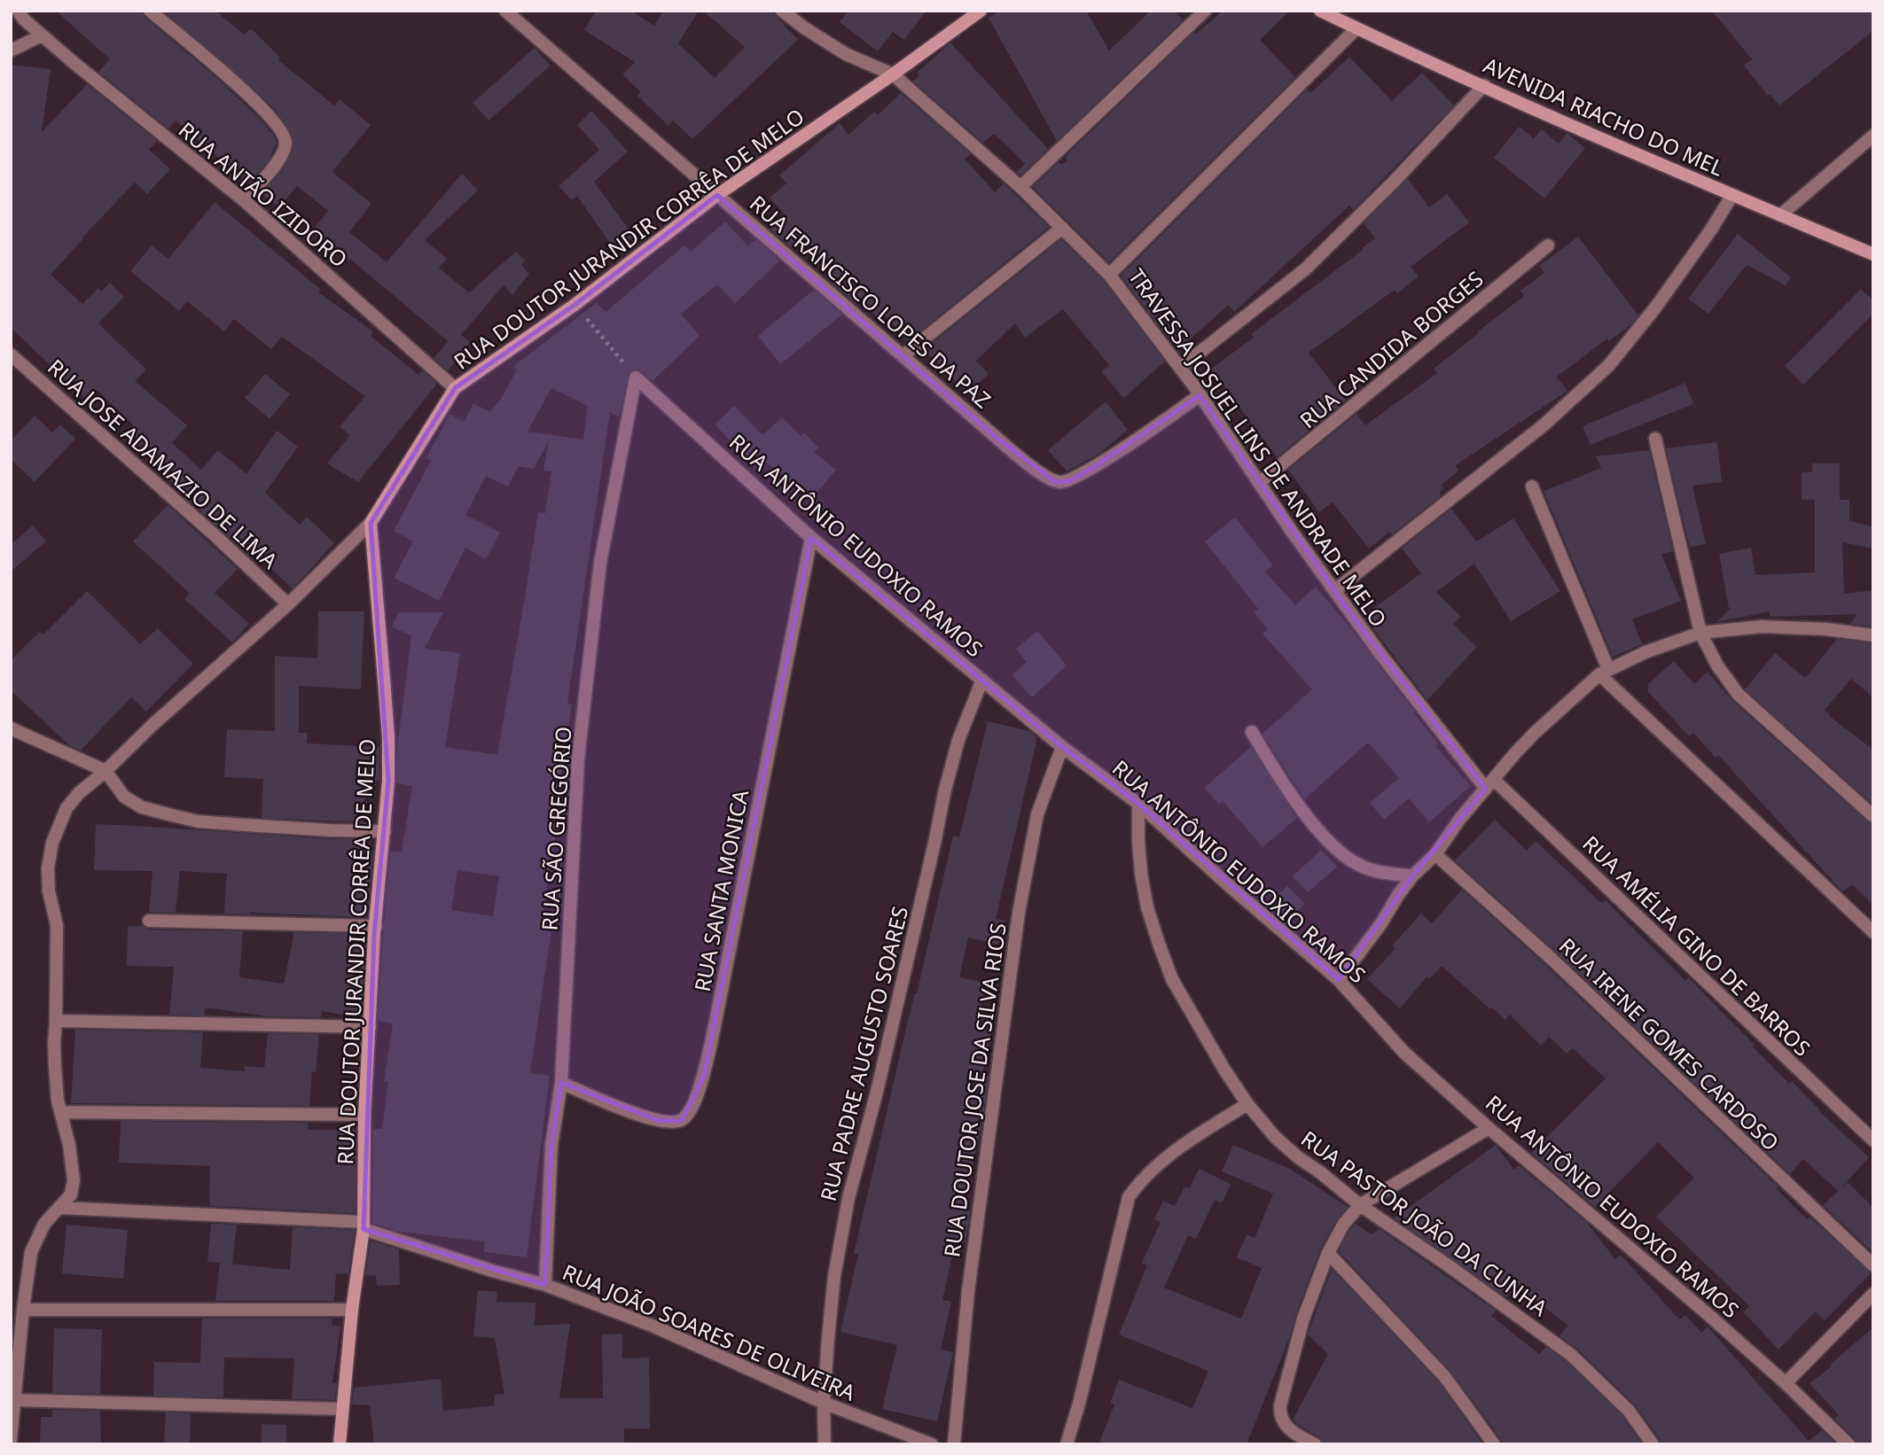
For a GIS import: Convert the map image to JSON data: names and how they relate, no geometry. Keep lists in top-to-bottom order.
{
  "streets": {
    "street": [
      "AVENIDA RIACHO DO MEL",
      "RUA ANTÃO IZIDORO",
      "RUA DOUTOR JURANDIR CORRÊA DE MELO",
      "RUA FRANCISCO LOPES DA PAZ",
      "RUA CANDIDA BORGES",
      "TRAVESSA JOSUEL LINS DE ANDRADE MELO",
      "RUA JOSE ADAMAZIO DE LIMA",
      "RUA ANTÔNIO EUDOXIO RAMOS",
      "RUA SÃO GREGÓRIO",
      "RUA SANTA MONICA",
      "RUA AMÉLIA GINO DE BARROS",
      "RUA IRENE GOMES CARDOSO",
      "RUA PADRE AUGUSTO SOARES",
      "RUA DOUTOR JOSE DA SILVA RIOS",
      "RUA PASTOR JOÃO DA CUNHA",
      "RUA JOÃO SOARES DE OLIVEIRA"
    ]
  },
  "crossings": [
    ["RUA ANTÃO IZIDORO", "RUA DOUTOR JURANDIR CORRÊA DE MELO"],
    ["RUA DOUTOR JURANDIR CORRÊA DE MELO", "RUA FRANCISCO LOPES DA PAZ"],
    ["RUA DOUTOR JURANDIR CORRÊA DE MELO", "TRAVESSA JOSUEL LINS DE ANDRADE MELO"],
    ["RUA DOUTOR JURANDIR CORRÊA DE MELO", "RUA JOÃO SOARES DE OLIVEIRA"],
    ["RUA FRANCISCO LOPES DA PAZ", "TRAVESSA JOSUEL LINS DE ANDRADE MELO"],
    ["RUA CANDIDA BORGES", "TRAVESSA JOSUEL LINS DE ANDRADE MELO"],
    ["TRAVESSA JOSUEL LINS DE ANDRADE MELO", "RUA AMÉLIA GINO DE BARROS"],
    ["RUA ANTÔNIO EUDOXIO RAMOS", "RUA SÃO GREGÓRIO"],
    ["RUA ANTÔNIO EUDOXIO RAMOS", "RUA SANTA MONICA"],
    ["RUA ANTÔNIO EUDOXIO RAMOS", "RUA PADRE AUGUSTO SOARES"],
    ["RUA ANTÔNIO EUDOXIO RAMOS", "RUA DOUTOR JOSE DA SILVA RIOS"],
    ["RUA ANTÔNIO EUDOXIO RAMOS", "RUA PASTOR JOÃO DA CUNHA"],
    ["RUA SÃO GREGÓRIO", "RUA SANTA MONICA"],
    ["RUA SÃO GREGÓRIO", "RUA JOÃO SOARES DE OLIVEIRA"],
    ["RUA PADRE AUGUSTO SOARES", "RUA JOÃO SOARES DE OLIVEIRA"]
  ]
}
